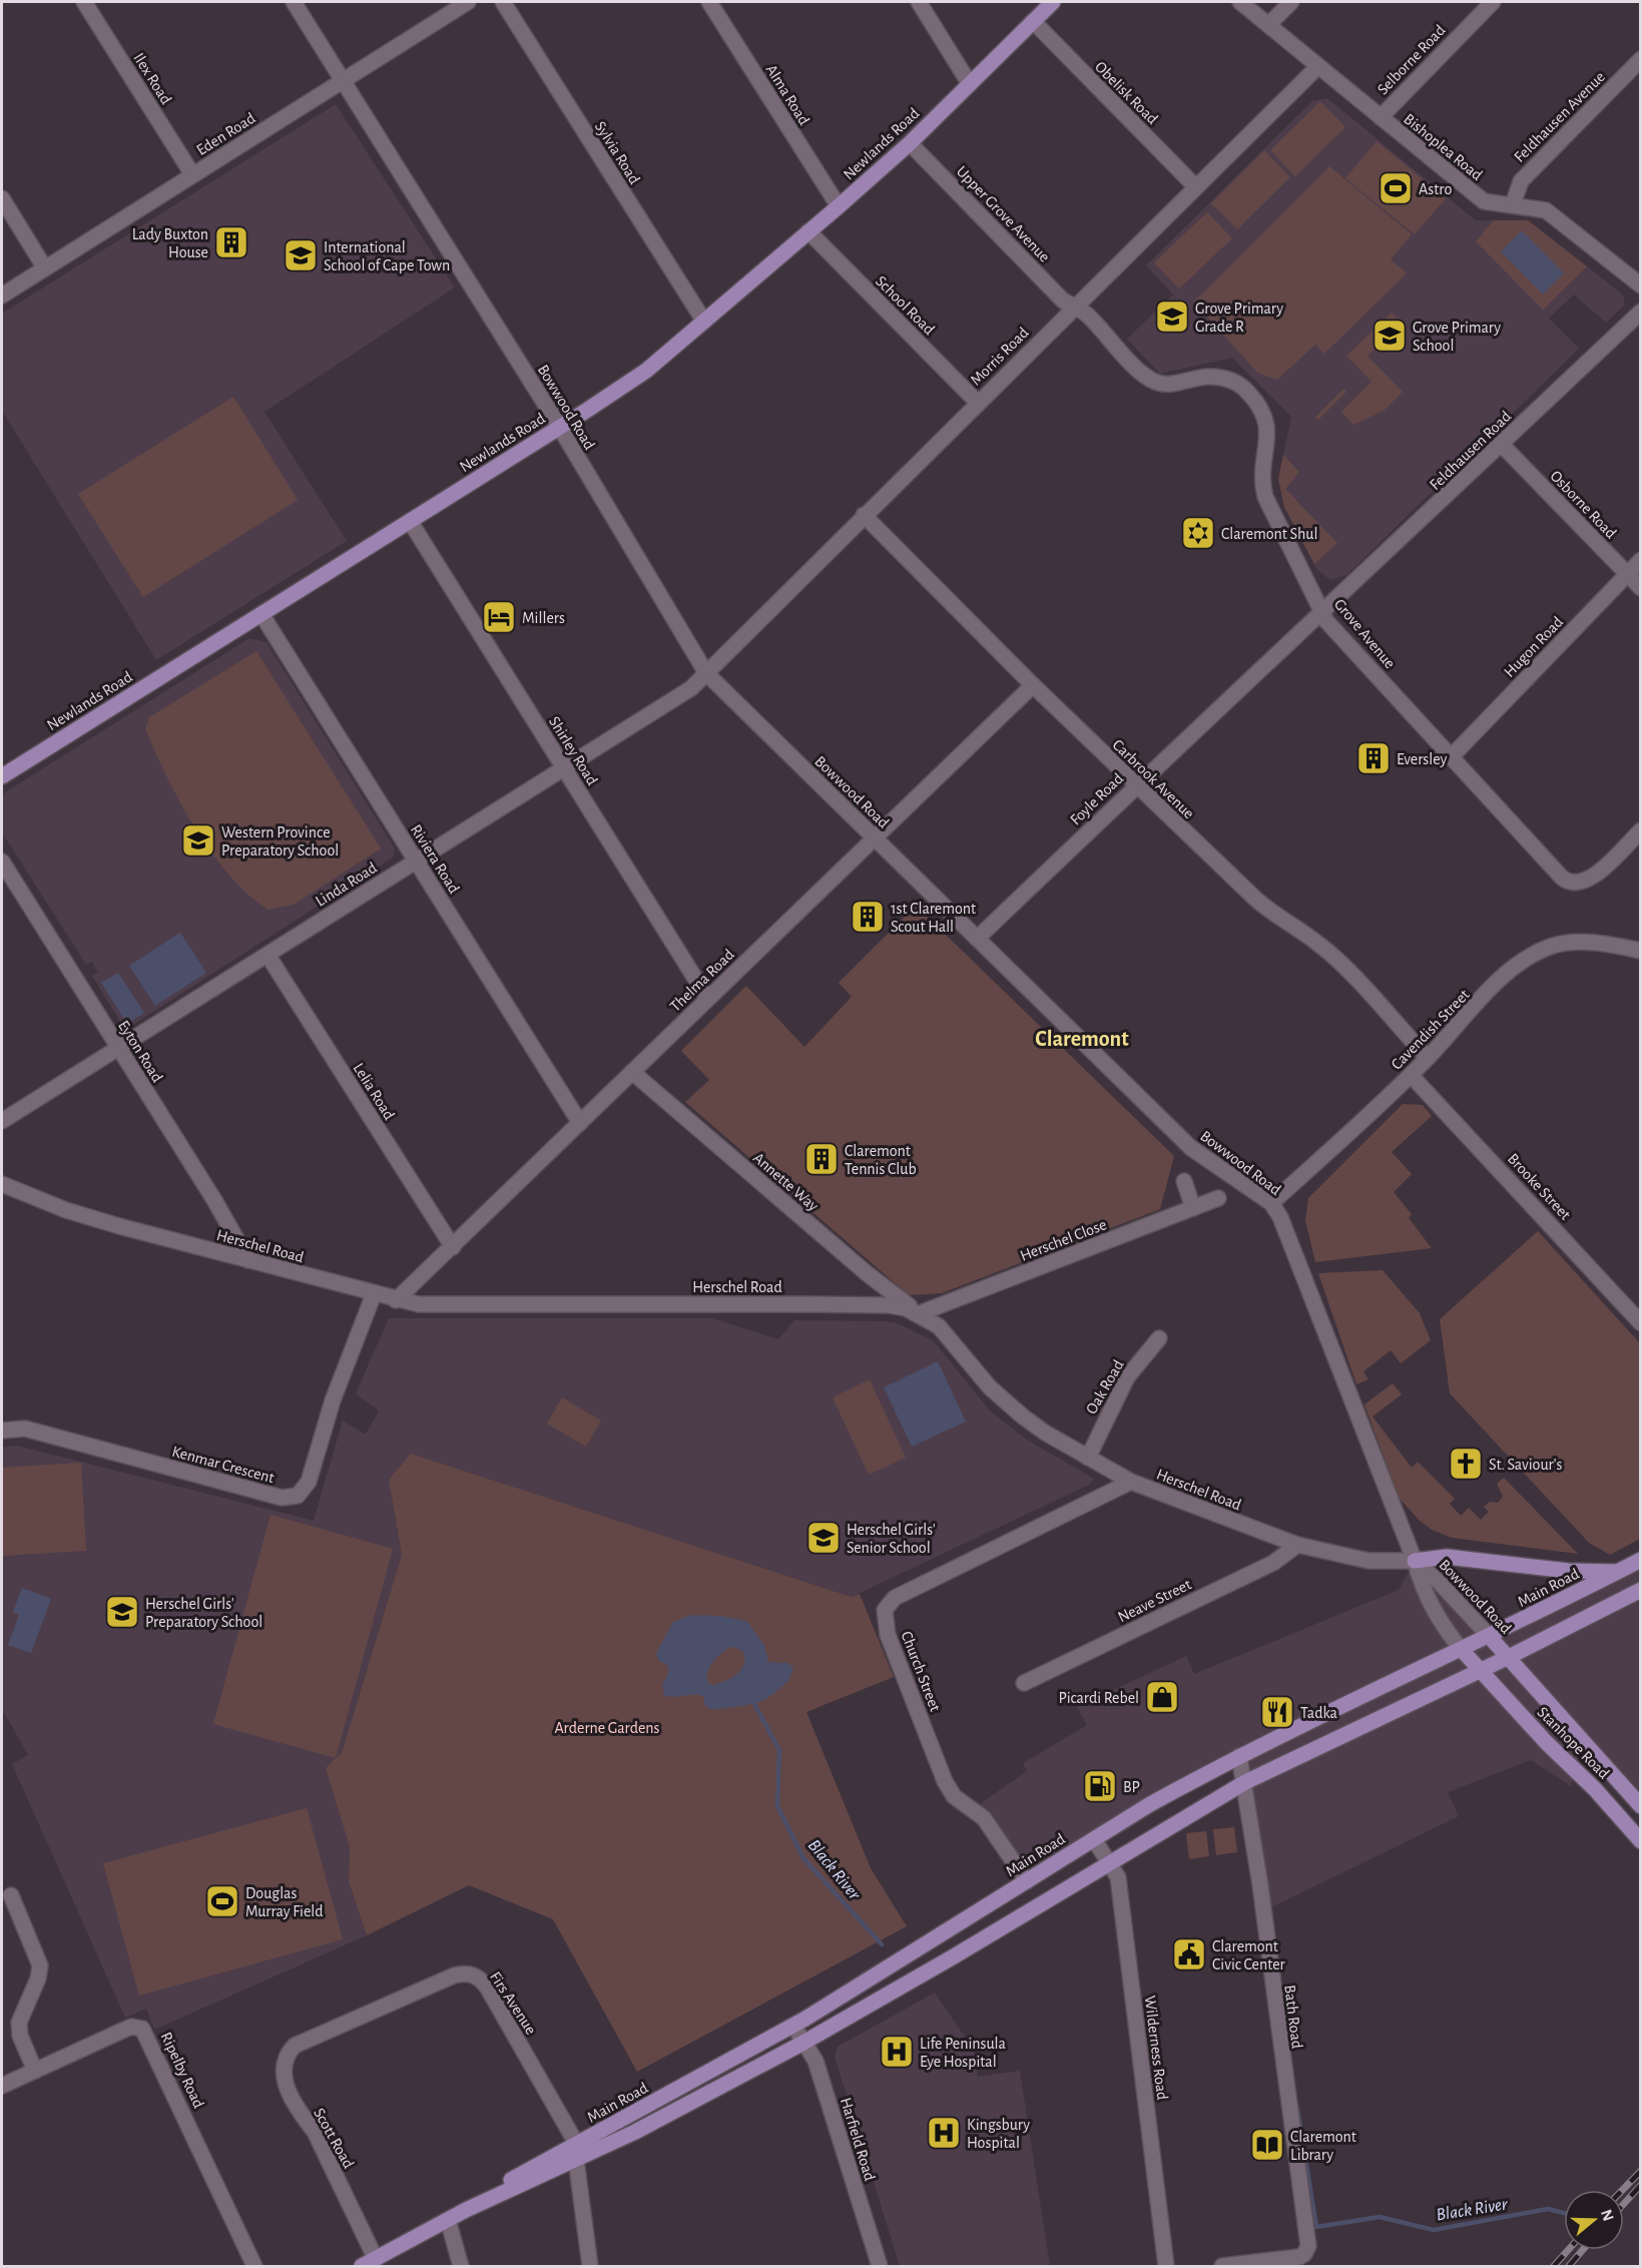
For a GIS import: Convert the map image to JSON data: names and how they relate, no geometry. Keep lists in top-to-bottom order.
{
  "streets": {
    "main road": [
      "Newlands Road",
      "Bowwood Road",
      "Main Road",
      "Stanhope Road"
    ],
    "street": [
      "Selborne Road",
      "Ilex Road",
      "Obelisk Road",
      "Alma Road",
      "Feldhausen Avenue",
      "Eden Road",
      "Bishoplea Road",
      "Sylvia Road",
      "Upper Grove Avenue",
      "School Road",
      "Morris Road",
      "Feldhausen Road",
      "Osborne Road",
      "Grove Avenue",
      "Hugon Road",
      "Shirley Road",
      "Carbrook Avenue",
      "Foyle Road",
      "Riviera Road",
      "Linda Road",
      "Thelma Road",
      "Cavendish Street",
      "Eyton Road",
      "Lelia Road",
      "Annette Way",
      "Brooke Street",
      "Herschel Close",
      "Herschel Road",
      "Oak Road",
      "Kenmar Crescent",
      "Neave Street",
      "Church Street",
      "Firs Avenue",
      "Bath Road",
      "Wilderness Road",
      "Ripelby Road",
      "Scott Road",
      "Harfield Road"
    ]
  },
  "crossings": [
    ["Selborne Road", "Bishoplea Road"],
    ["Ilex Road", "Eden Road"],
    ["Obelisk Road", "Newlands Road"],
    ["Obelisk Road", "Morris Road"],
    ["Alma Road", "Newlands Road"],
    ["Feldhausen Avenue", "Bishoplea Road"],
    ["Eden Road", "Bowwood Road"],
    ["Newlands Road", "Sylvia Road"],
    ["Newlands Road", "Upper Grove Avenue"],
    ["Newlands Road", "School Road"],
    ["Newlands Road", "Bowwood Road"],
    ["Newlands Road", "Shirley Road"],
    ["Newlands Road", "Riviera Road"],
    ["Bishoplea Road", "Morris Road"],
    ["Upper Grove Avenue", "Morris Road"],
    ["Upper Grove Avenue", "Grove Avenue"],
    ["School Road", "Morris Road"],
    ["Morris Road", "Bowwood Road"],
    ["Morris Road", "Grove Avenue"],
    ["Morris Road", "Carbrook Avenue"],
    ["Morris Road", "Linda Road"],
    ["Bowwood Road", "Foyle Road"],
    ["Bowwood Road", "Linda Road"],
    ["Bowwood Road", "Thelma Road"],
    ["Bowwood Road", "Cavendish Street"],
    ["Bowwood Road", "Herschel Road"],
    ["Bowwood Road", "Main Road"],
    ["Bowwood Road", "Stanhope Road"],
    ["Feldhausen Road", "Osborne Road"],
    ["Feldhausen Road", "Grove Avenue"],
    ["Feldhausen Road", "Foyle Road"],
    ["Osborne Road", "Hugon Road"],
    ["Grove Avenue", "Hugon Road"],
    ["Grove Avenue", "Foyle Road"],
    ["Shirley Road", "Linda Road"],
    ["Shirley Road", "Thelma Road"],
    ["Carbrook Avenue", "Foyle Road"],
    ["Carbrook Avenue", "Thelma Road"],
    ["Carbrook Avenue", "Cavendish Street"],
    ["Riviera Road", "Linda Road"],
    ["Riviera Road", "Thelma Road"],
    ["Linda Road", "Eyton Road"],
    ["Linda Road", "Lelia Road"],
    ["Thelma Road", "Lelia Road"],
    ["Thelma Road", "Annette Way"],
    ["Thelma Road", "Herschel Road"],
    ["Cavendish Street", "Brooke Street"],
    ["Eyton Road", "Herschel Road"],
    ["Annette Way", "Herschel Close"],
    ["Annette Way", "Herschel Road"],
    ["Herschel Close", "Herschel Road"],
    ["Herschel Road", "Oak Road"],
    ["Herschel Road", "Kenmar Crescent"],
    ["Herschel Road", "Neave Street"],
    ["Herschel Road", "Church Street"],
    ["Main Road", "Church Street"],
    ["Main Road", "Stanhope Road"],
    ["Main Road", "Firs Avenue"],
    ["Main Road", "Bath Road"],
    ["Main Road", "Wilderness Road"],
    ["Main Road", "Scott Road"],
    ["Main Road", "Harfield Road"],
    ["Firs Avenue", "Scott Road"]
  ],
  "districts": ["Claremont"],
  "water": ["Black River"],
  "parks": ["Arderne Gardens"],
  "places": {
    "sports": ["Astro", "Douglas Murray Field"],
    "building": [
      "Lady Buxton House",
      "Eversley",
      "1st Claremont Scout Hall",
      "Claremont Tennis Club"
    ],
    "school or university": [
      "International School of Cape Town",
      "Grove Primary Grade R",
      "Grove Primary School",
      "Western Province Preparatory School",
      "Herschel Girls' Senior School",
      "Herschel Girls' Preparatory School"
    ],
    "synagogue": ["Claremont Shul"],
    "hotel": ["Millers"],
    "church": ["St. Saviour's"],
    "shop": ["Picardi Rebel"],
    "restaurant": ["Tadka"],
    "fuel station": ["BP"],
    "public building": ["Claremont Civic Center"],
    "hospital": ["Life Peninsula Eye Hospital", "Kingsbury Hospital"],
    "library": ["Claremont Library"]
  },
  "north": "right"
}
